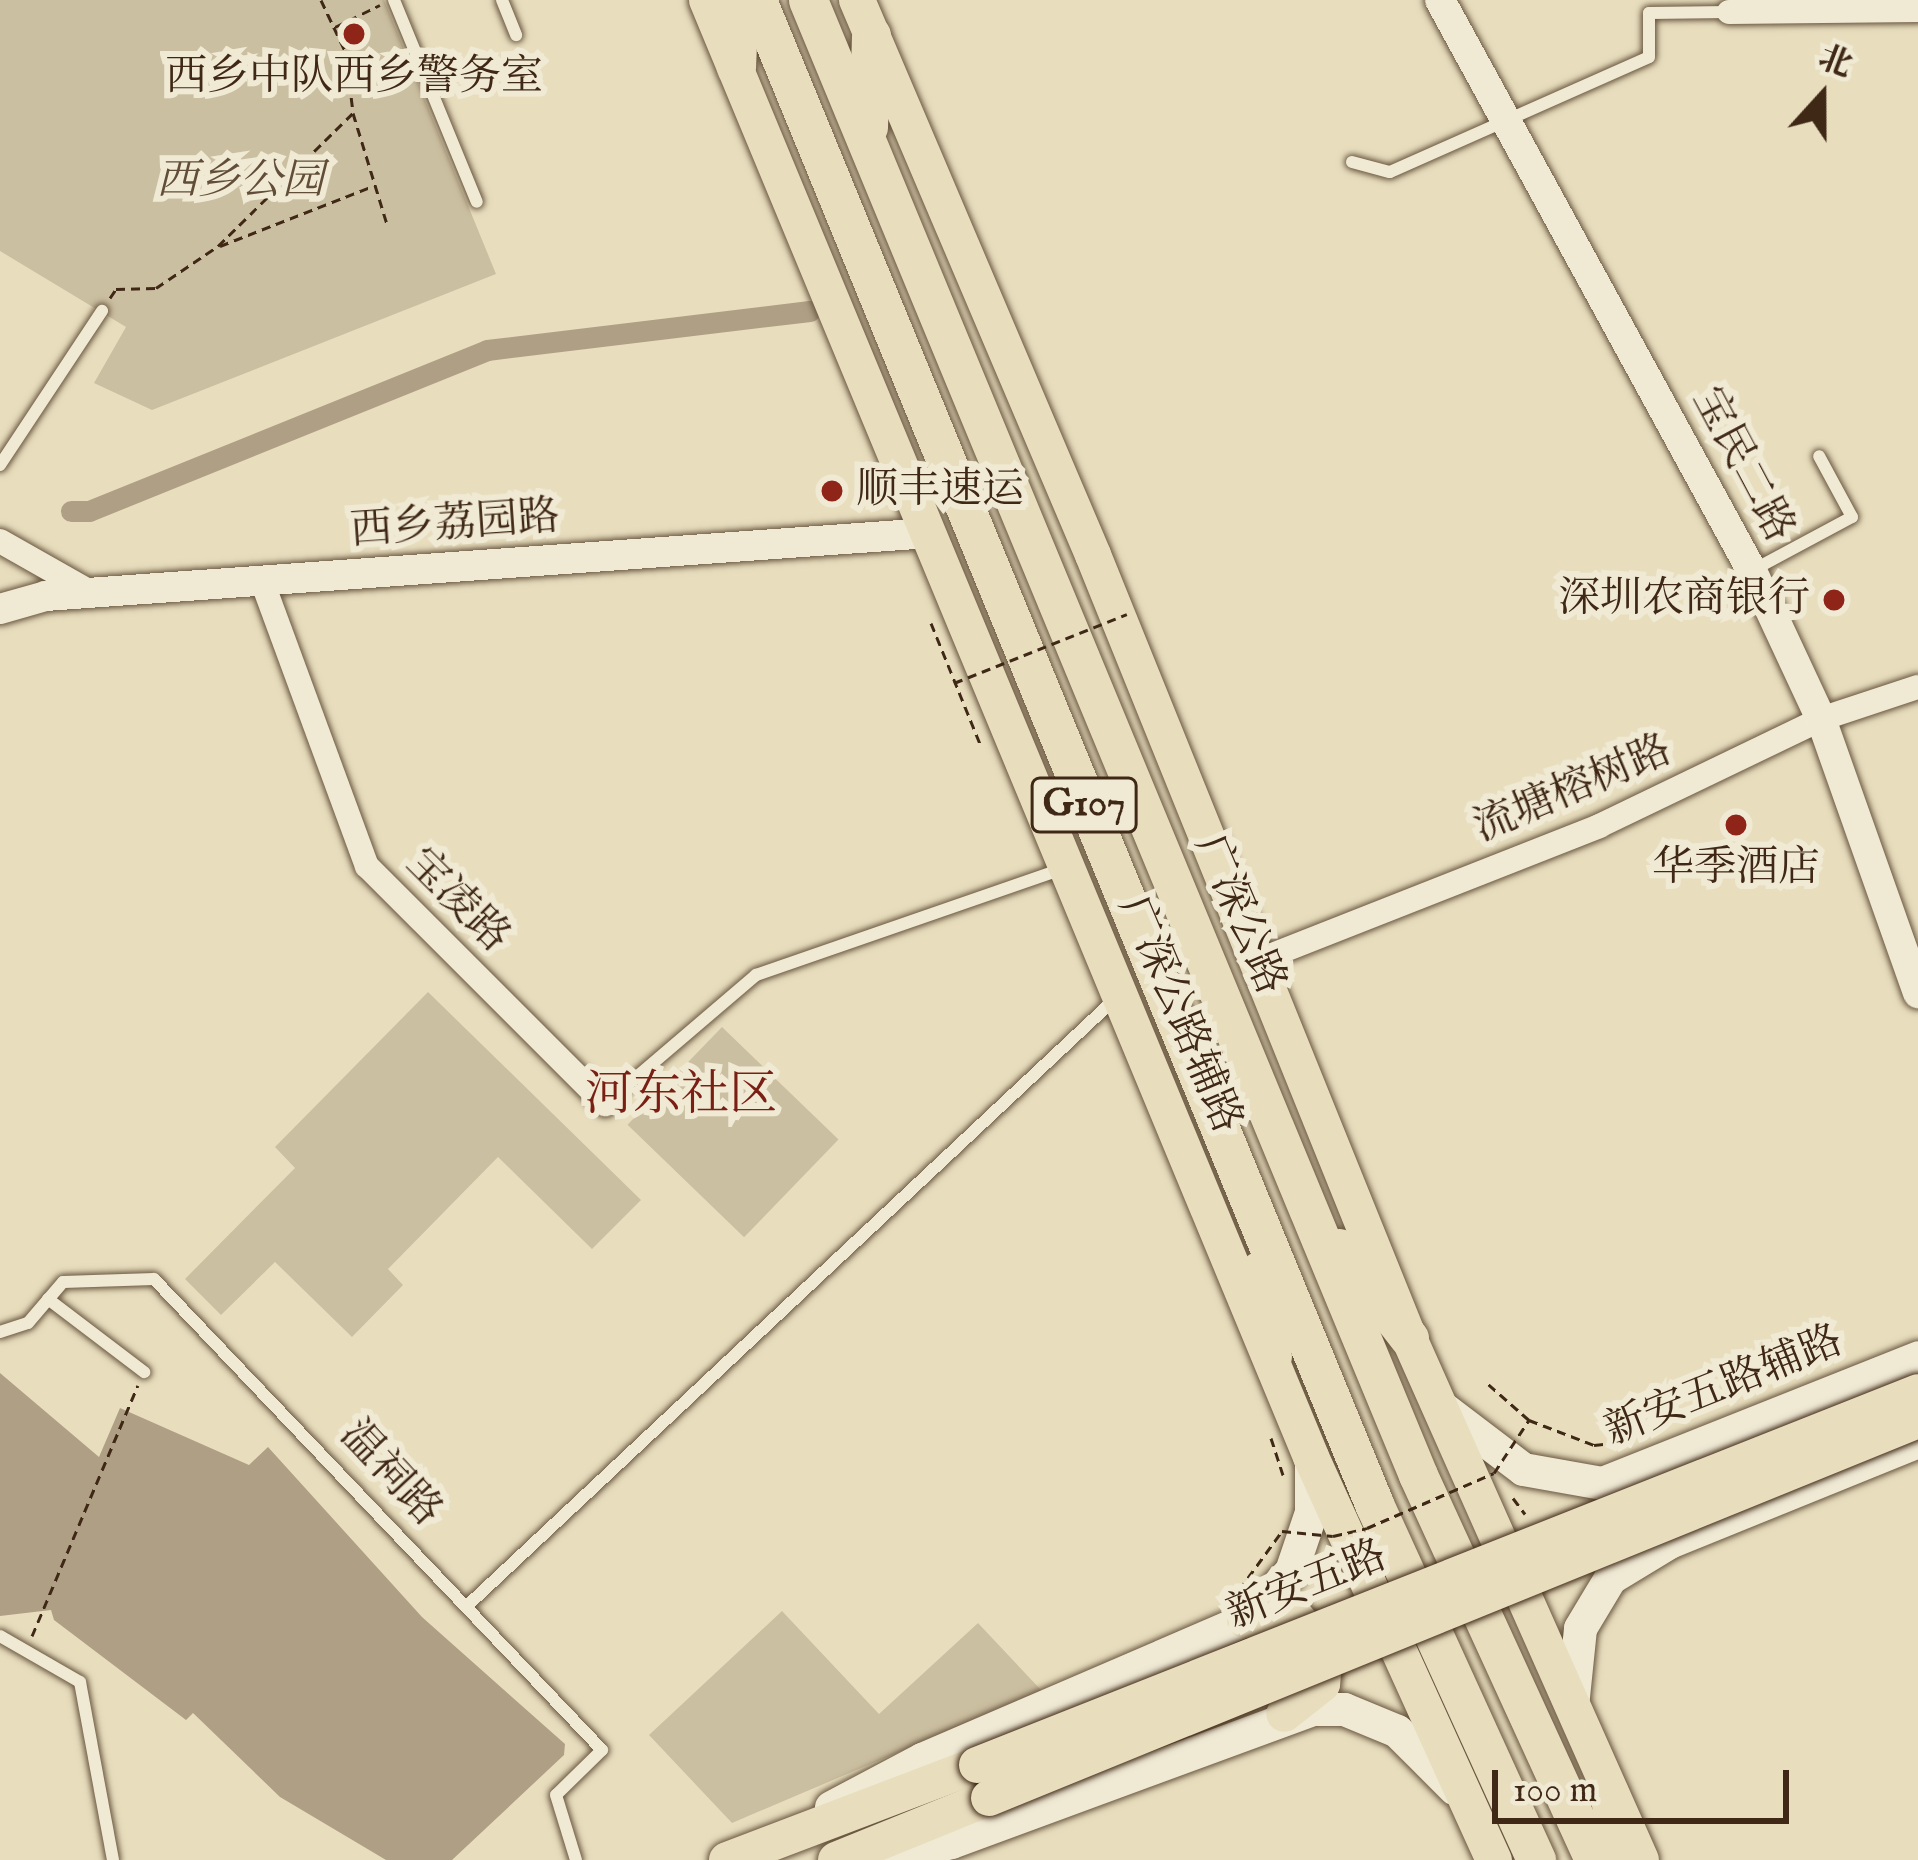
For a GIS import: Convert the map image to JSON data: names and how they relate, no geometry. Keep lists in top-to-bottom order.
{
  "streets": {
    "highway": ["G107", "广深公路"],
    "main road": ["广深公路辅路", "新安五路辅路", "新安五路"],
    "street": [
      "宝民二路",
      "西乡荔园路",
      "流塘榕树路",
      "宝凌路"
    ],
    "lane": ["温祠路"]
  },
  "crossings": [
    ["宝民二路", "流塘榕树路"],
    ["西乡荔园路", "宝凌路"],
    ["西乡荔园路", "广深公路辅路"]
  ],
  "districts": ["河东社区"],
  "parks": ["西乡公园"],
  "places": [
    "西乡中队西乡警务室",
    "顺丰速运",
    "深圳农商银行",
    "华季酒店"
  ],
  "scale_bar": "100 m",
  "north": "top"
}
